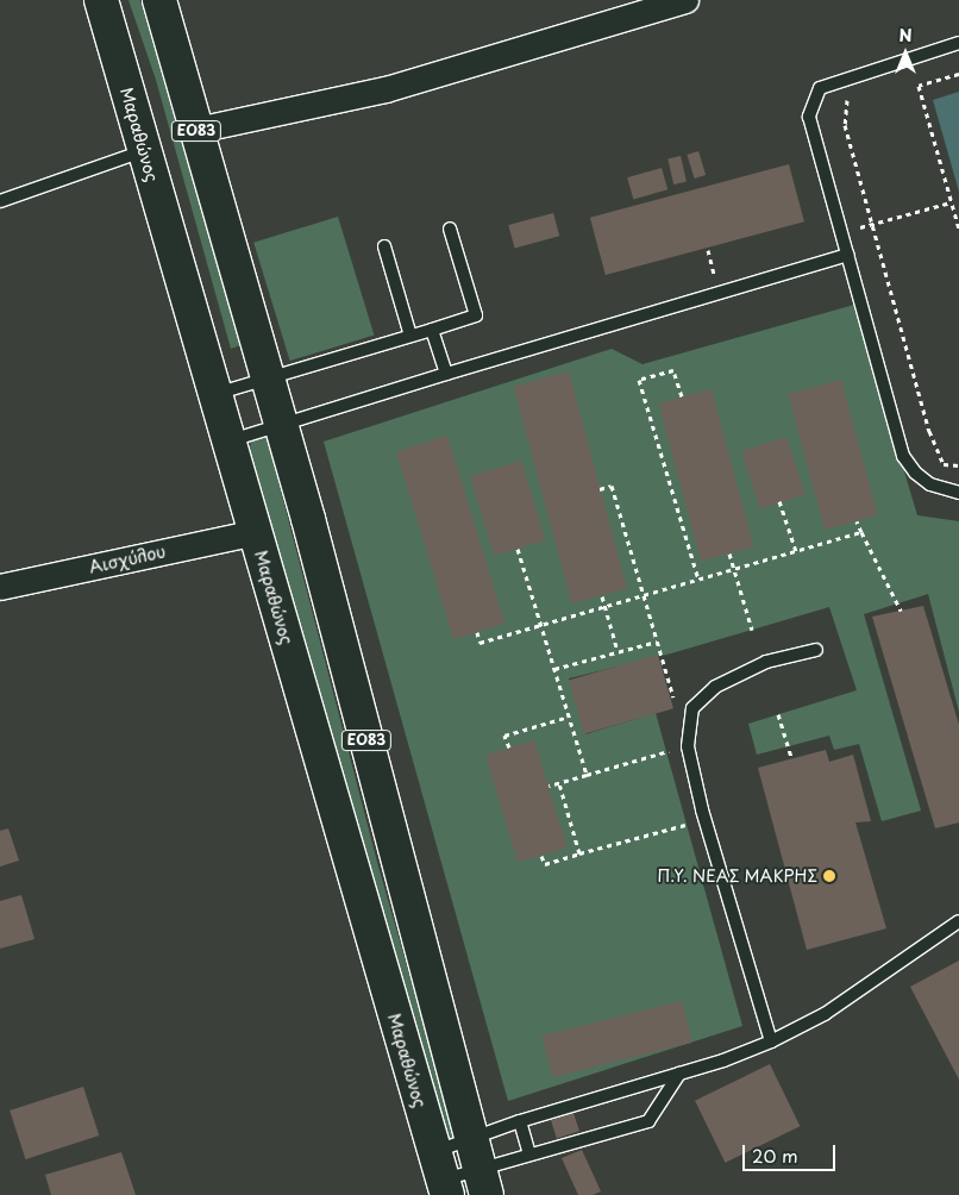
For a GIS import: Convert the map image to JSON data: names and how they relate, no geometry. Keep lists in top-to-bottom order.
{
  "streets": {
    "main road": ["ΕΟ83", "Μαραθώνος"],
    "street": ["Αισχύλου"]
  },
  "crossings": [
    ["Μαραθώνος", "Αισχύλου"]
  ],
  "places": ["Π.Υ. ΝΕΑΣ ΜΑΚΡΗΣ"],
  "scale_bar": "20 m",
  "north": "top"
}
